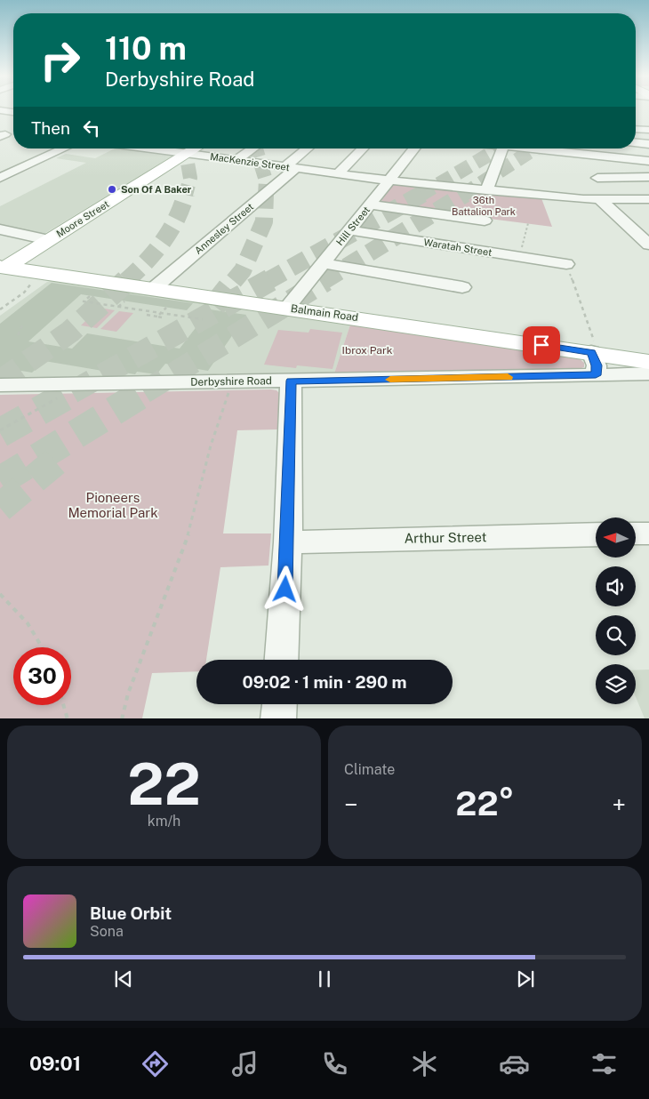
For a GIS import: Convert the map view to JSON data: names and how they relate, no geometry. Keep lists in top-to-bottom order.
{
  "streets": {
    "main road": ["Moore Street", "Balmain Road"],
    "street": [
      "MacKenzie Street",
      "Hill Street",
      "Annesley Street",
      "Waratah Street",
      "Derbyshire Road",
      "Arthur Street"
    ]
  },
  "crossings": [
    ["MacKenzie Street", "Moore Street"],
    ["MacKenzie Street", "Hill Street"],
    ["MacKenzie Street", "Annesley Street"],
    ["Moore Street", "Balmain Road"],
    ["Hill Street", "Waratah Street"],
    ["Hill Street", "Balmain Road"],
    ["Annesley Street", "Balmain Road"]
  ],
  "parks": ["36th Battalion Park", "Ibrox Park", "Pioneers Memorial Park"],
  "places": ["Son Of A Baker"],
  "north": "left",
  "page": {
    "turn": ["110 m", "Derbyshire Road"],
    "then": "Then",
    "limit": "30",
    "trip": "09:02 · 1 min · 290 m",
    "tile": [
      ["22", "km/h"],
      "Climate"
    ],
    "heat": ["−", "22°", "+"],
    "song": ["Blue Orbit", "Sona"],
    "tabs": "09:01"
  }
}
